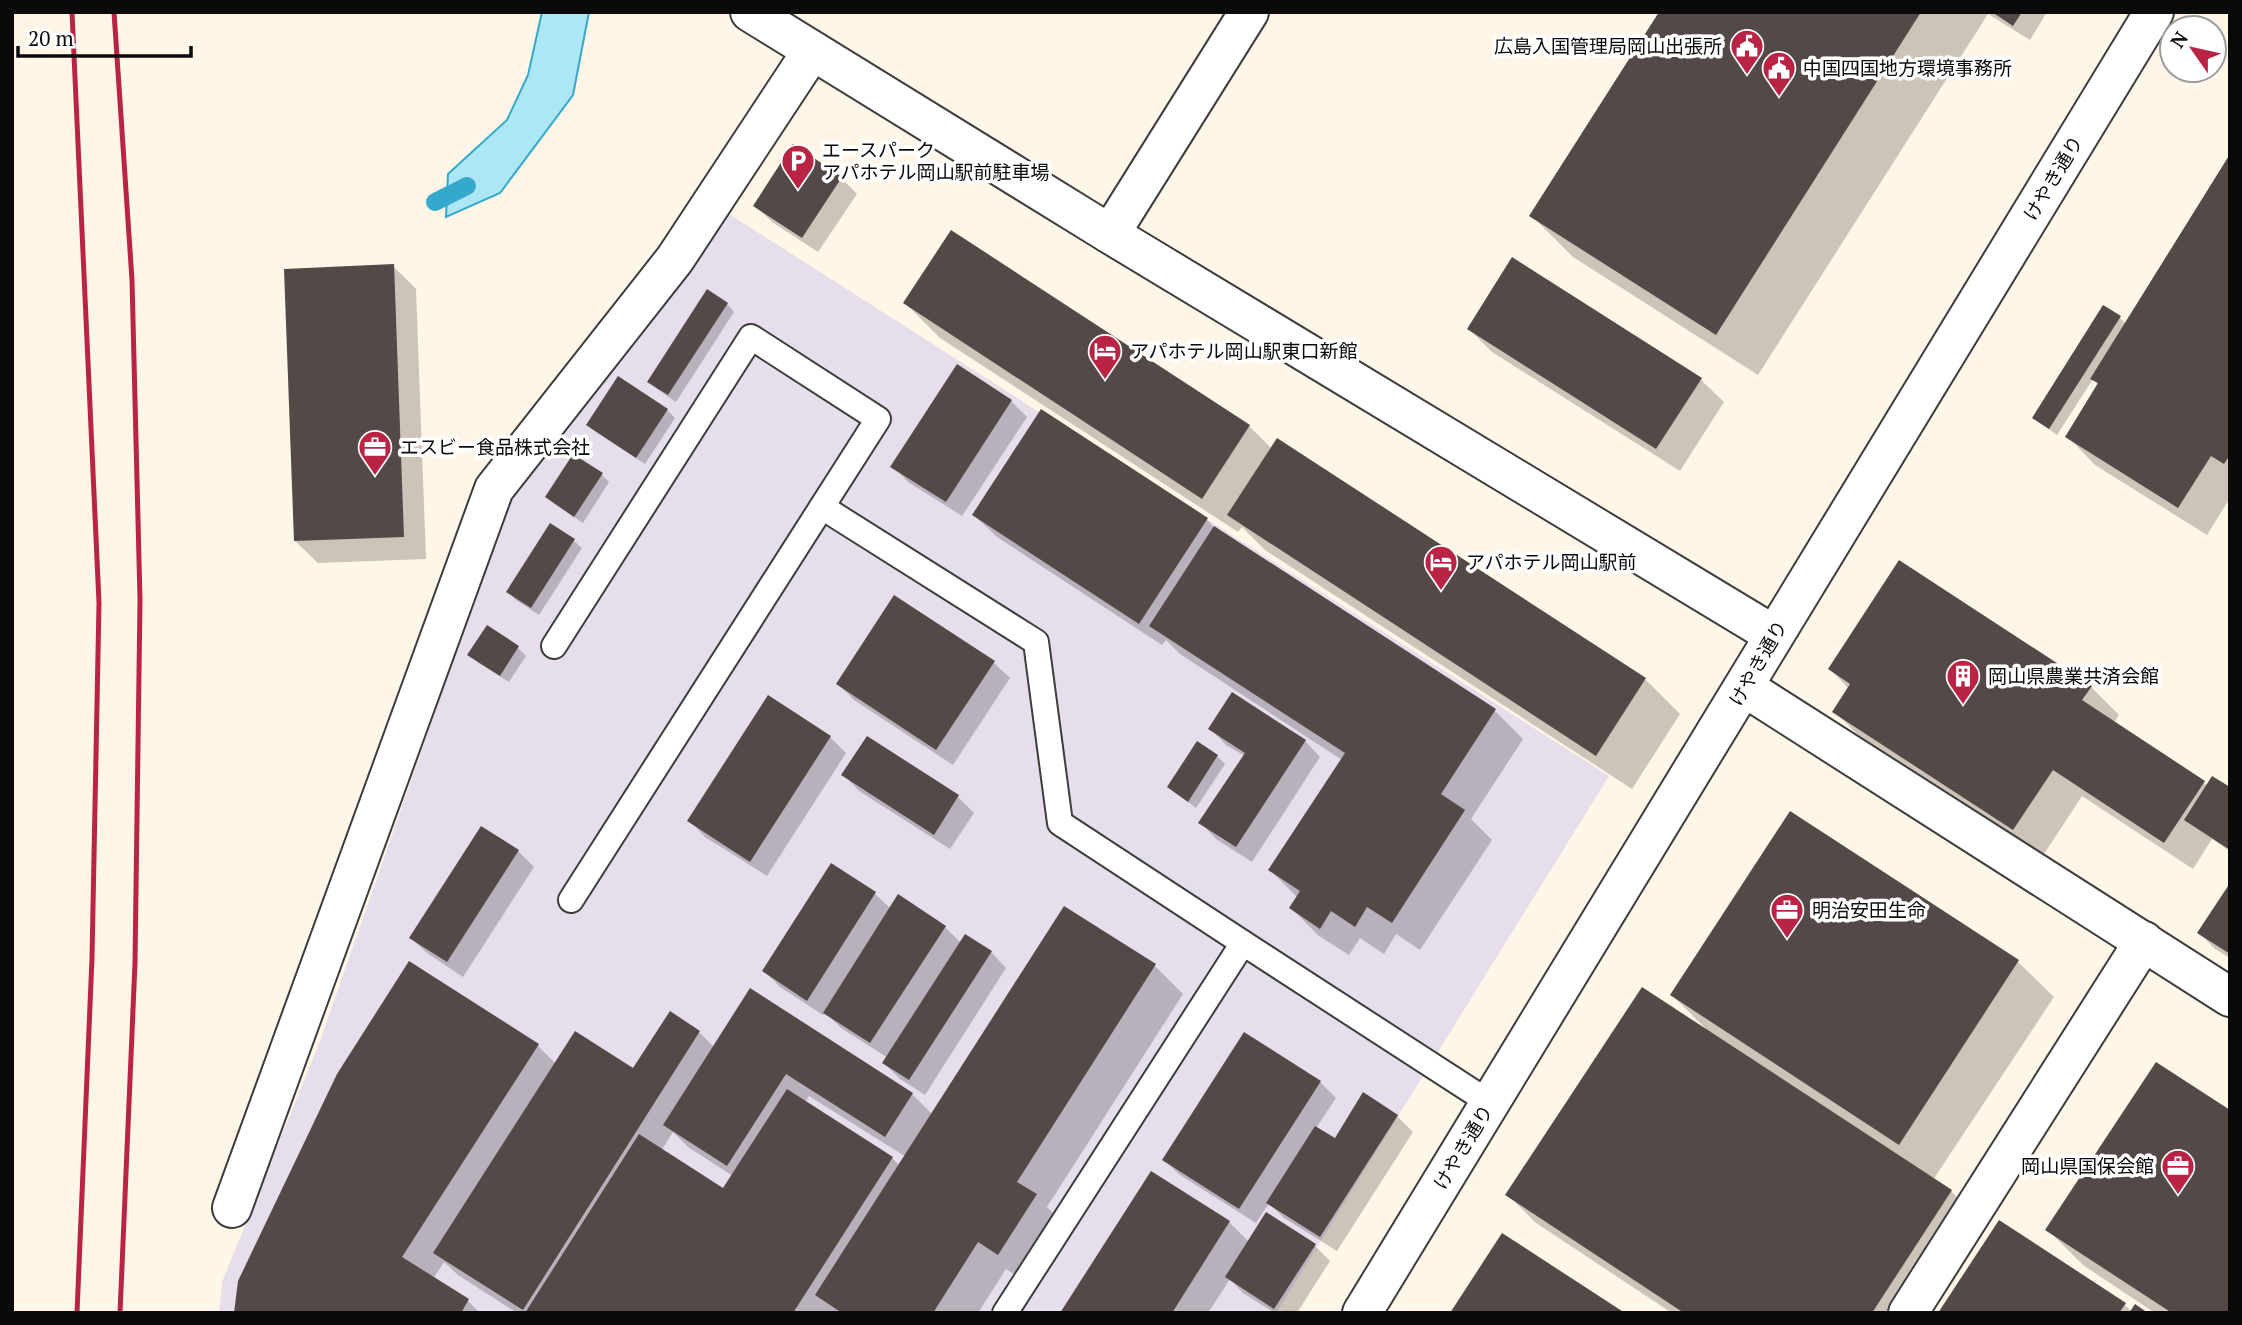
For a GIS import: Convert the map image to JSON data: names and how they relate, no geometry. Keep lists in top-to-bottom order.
{
  "streets": {
    "street": ["けやき通り"]
  },
  "places": {
    "public building": ["広島入国管理局岡山出張所", "中国四国地方環境事務所"],
    "parking": ["エースパーク アパホテル岡山駅前駐車場"],
    "hotel": ["アパホテル岡山駅東口新館", "アパホテル岡山駅前"],
    "office": ["エスビー食品株式会社", "明治安田生命", "岡山県国保会館"],
    "building": ["岡山県農業共済会館"]
  },
  "scale_bar": "20 m",
  "north": "top left"
}
